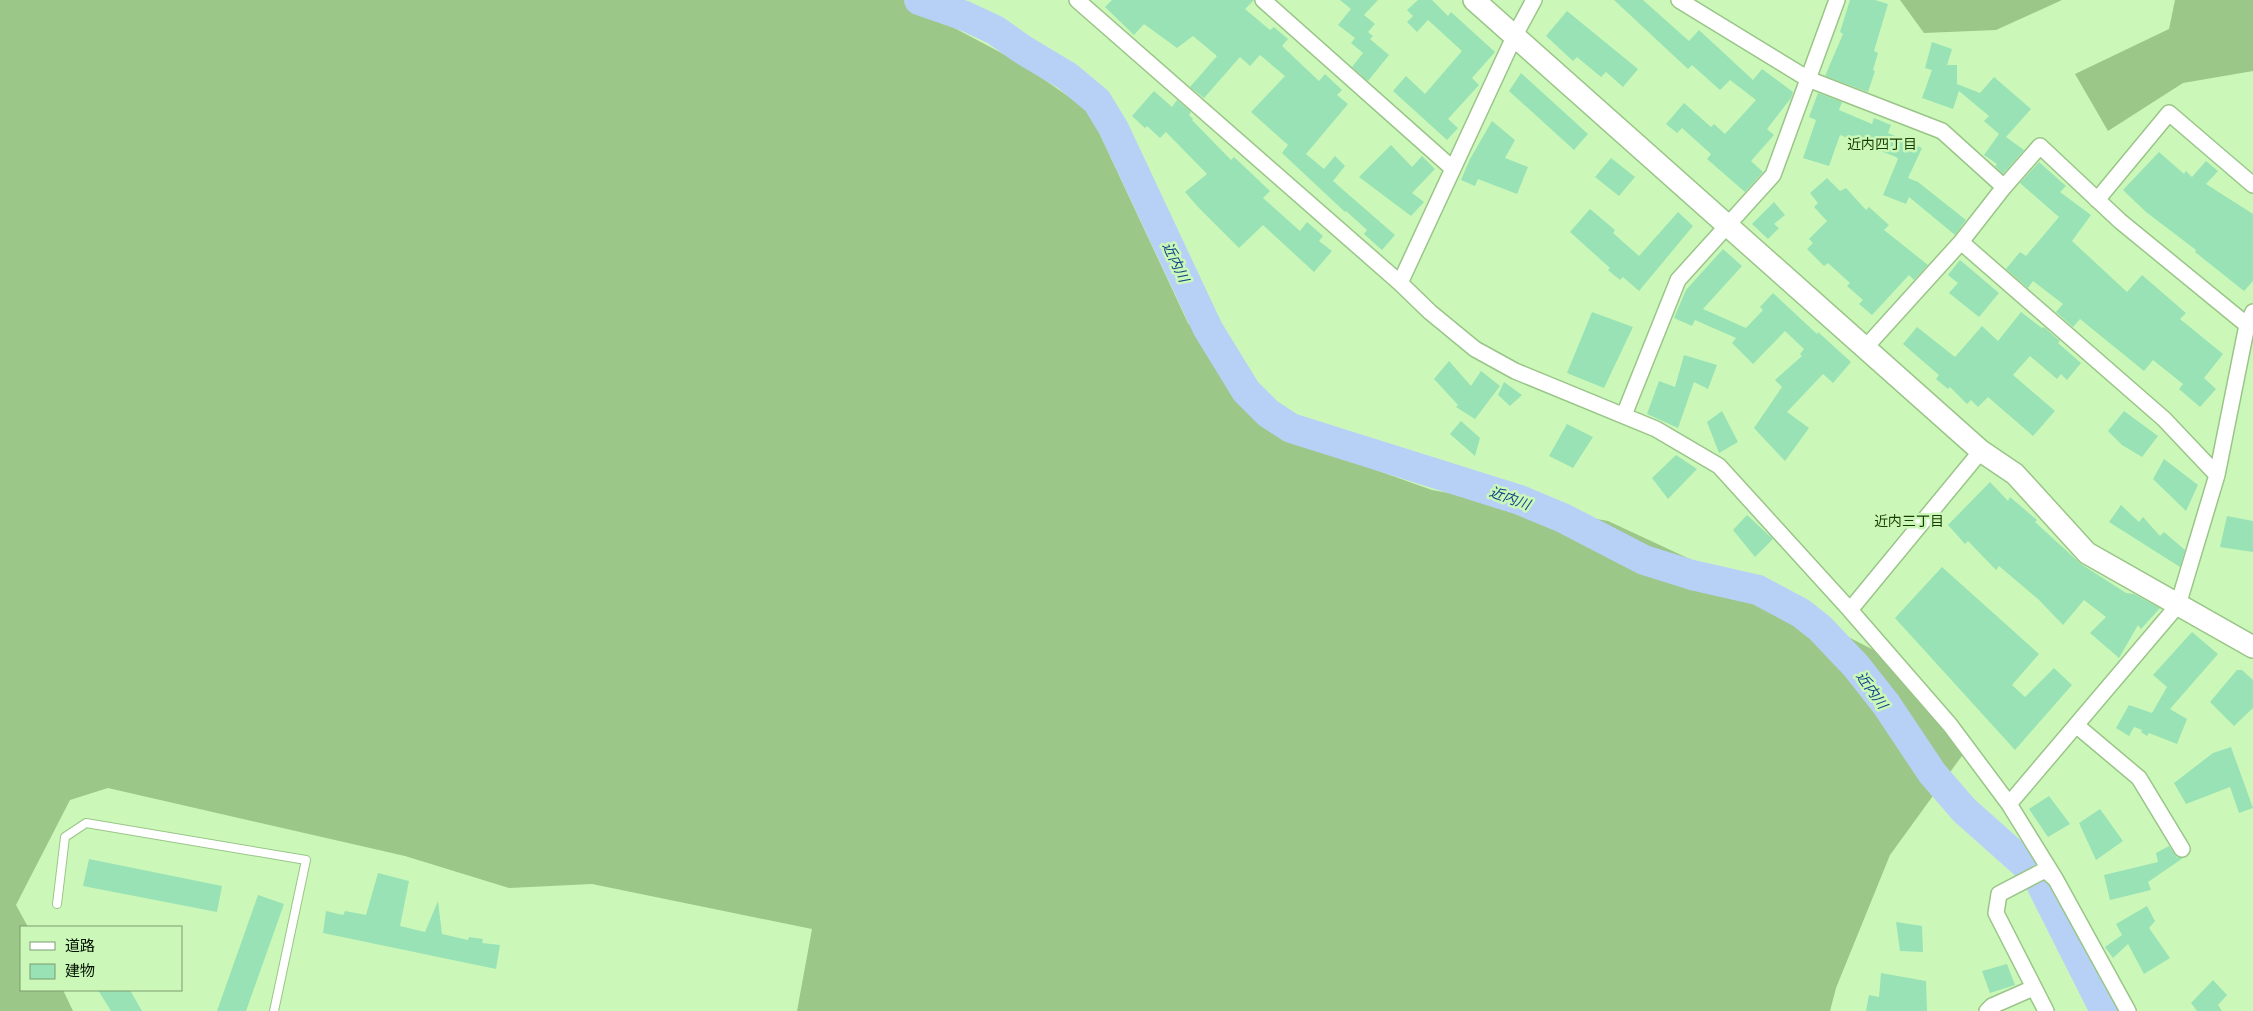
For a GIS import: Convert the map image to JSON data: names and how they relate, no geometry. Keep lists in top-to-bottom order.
{
  "districts": ["近内四丁目", "近内三丁目"],
  "water": ["近内川"],
  "legend": ["道路", "建物"]
}
